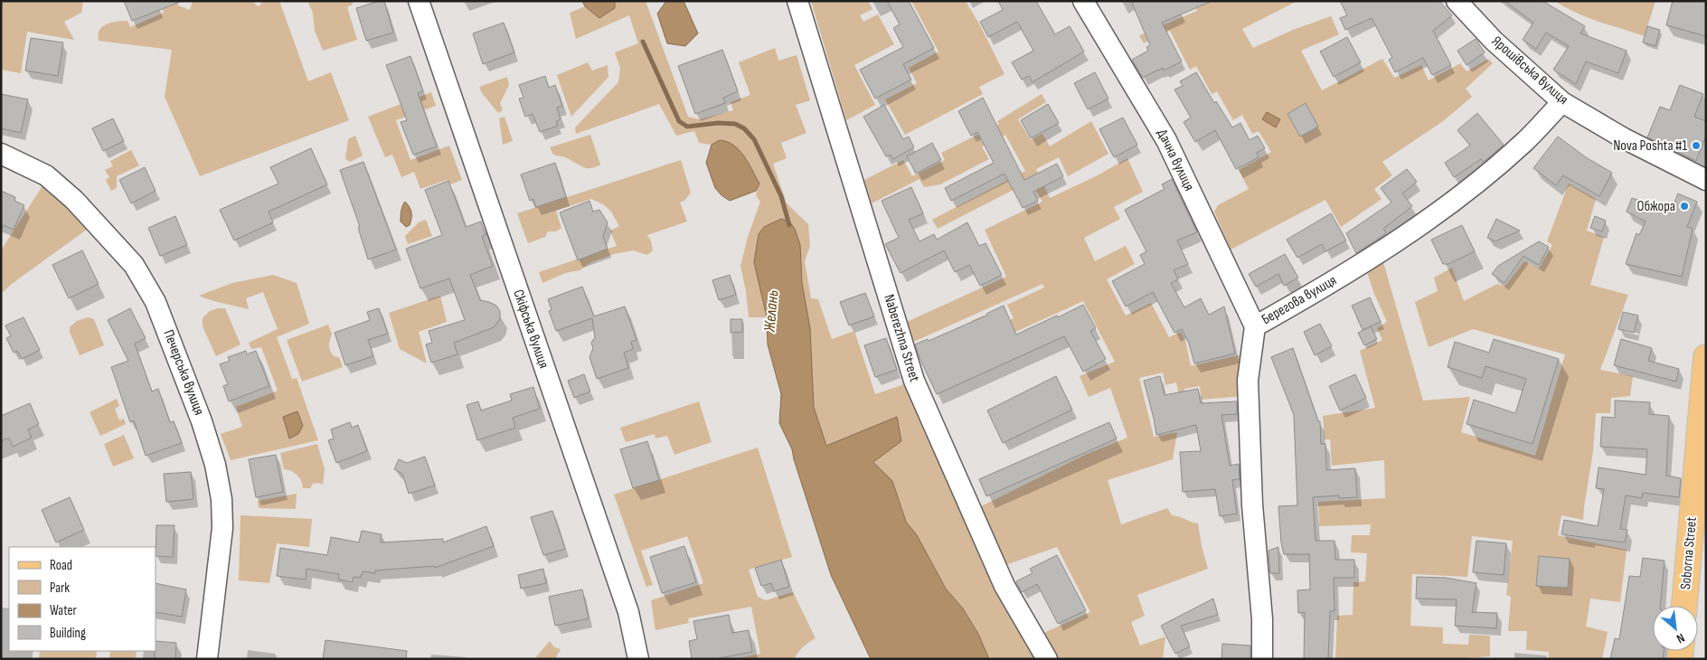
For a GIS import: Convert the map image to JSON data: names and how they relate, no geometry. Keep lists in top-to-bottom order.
{
  "streets": {
    "main road": ["Soborna Street"],
    "street": [
      "Ярошівська вулиця",
      "Дачна вулиця",
      "Берегова вулиця",
      "Скіфська вулиця",
      "Naberezhna Street",
      "Печерська вулиця"
    ]
  },
  "crossings": [
    ["Ярошівська вулиця", "Берегова вулиця"],
    ["Дачна вулиця", "Берегова вулиця"]
  ],
  "water": ["Желань"],
  "places": ["Nova Poshta #1", "Обжора"],
  "legend": [
    "Road",
    "Park",
    "Water",
    "Building"
  ],
  "north": "bottom right"
}
